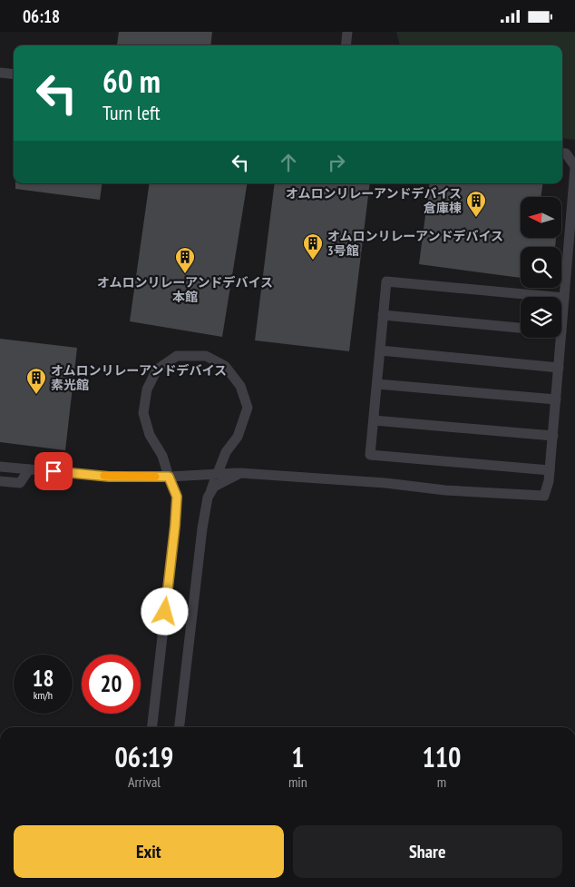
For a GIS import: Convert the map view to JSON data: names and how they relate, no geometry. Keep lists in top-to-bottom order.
{
  "places": {
    "building": [
      "オムロンリレーアンドデバイス 倉庫棟",
      "オムロンリレーアンドデバイス 3号館",
      "オムロンリレーアンドデバイス 本館",
      "オムロンリレーアンドデバイス 素光館"
    ]
  },
  "north": "left",
  "page": {
    "status": "06:18",
    "turn": ["60 m", "Turn left"],
    "speed": "18 km/h",
    "limit": "20",
    "eta": [
      "06:19",
      "Arrival",
      "1",
      "min",
      "110",
      "m"
    ],
    "buttons": ["Exit", "Share"]
  }
}
